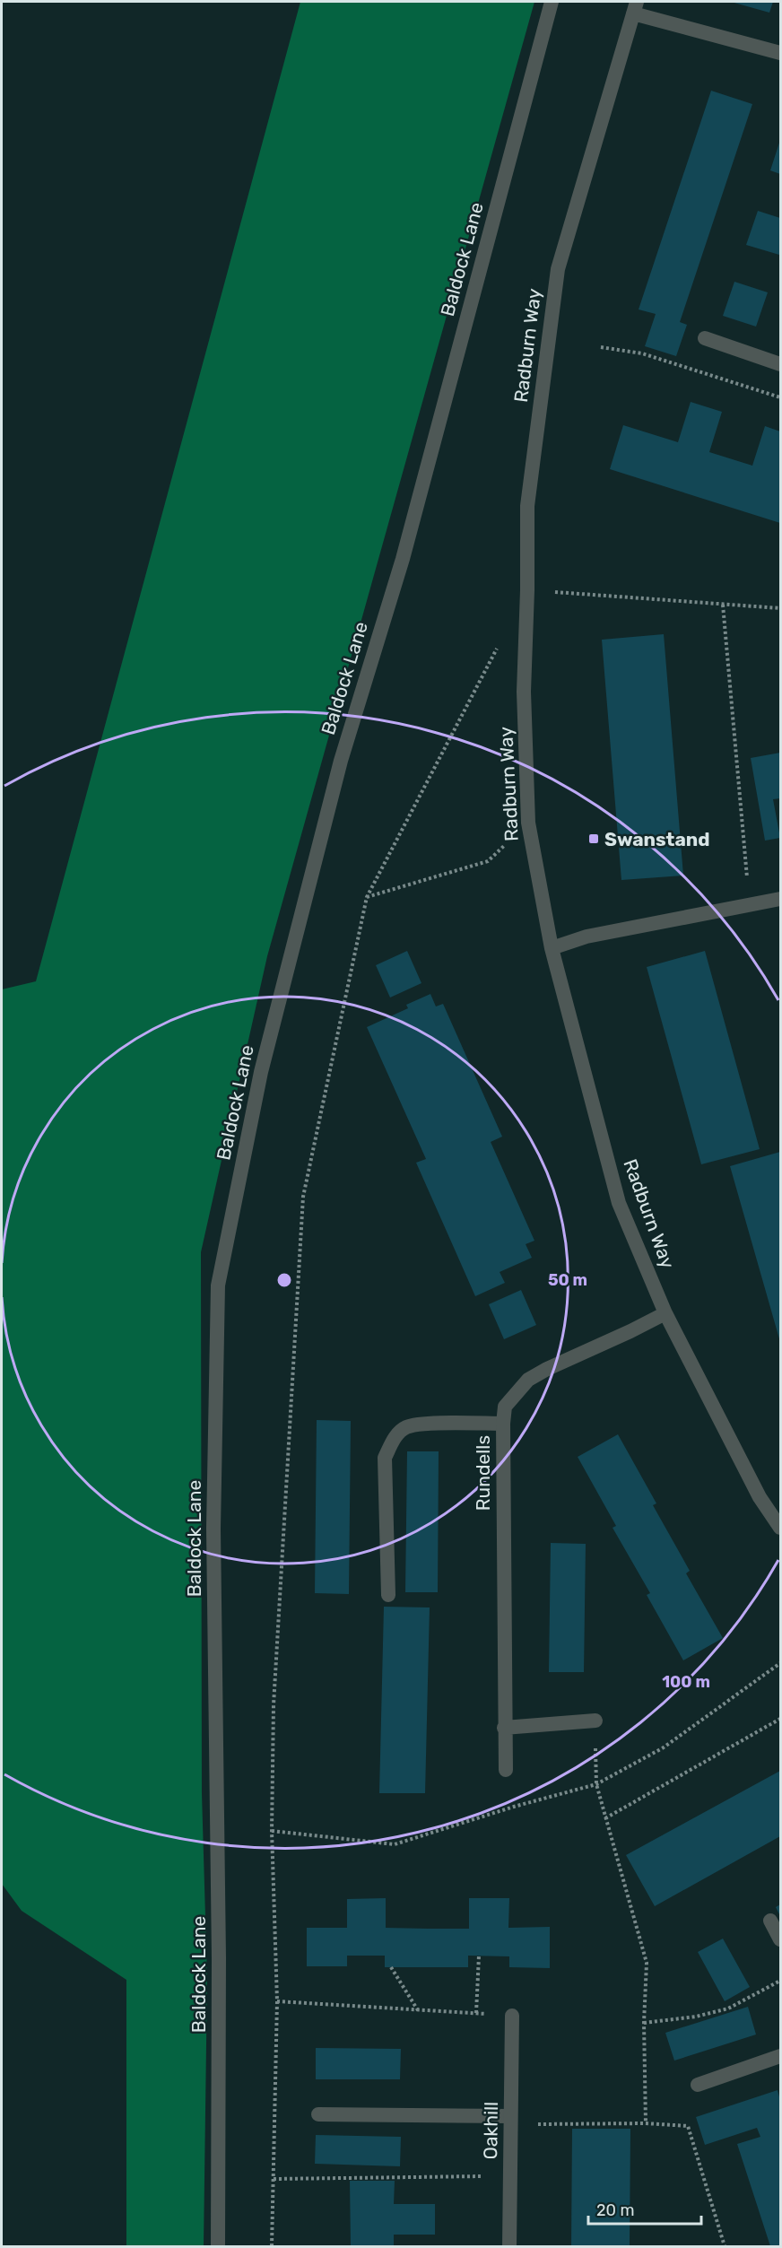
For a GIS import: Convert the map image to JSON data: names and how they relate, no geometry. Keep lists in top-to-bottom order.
{
  "streets": {
    "street": [
      "Baldock Lane",
      "Radburn Way",
      "Rundells",
      "Oakhill"
    ]
  },
  "crossings": [
    ["Radburn Way", "Rundells"]
  ],
  "places": {
    "transit": ["Swanstand"]
  },
  "scale_bar": "20 m",
  "rings": ["50 m", "100 m"]
}
